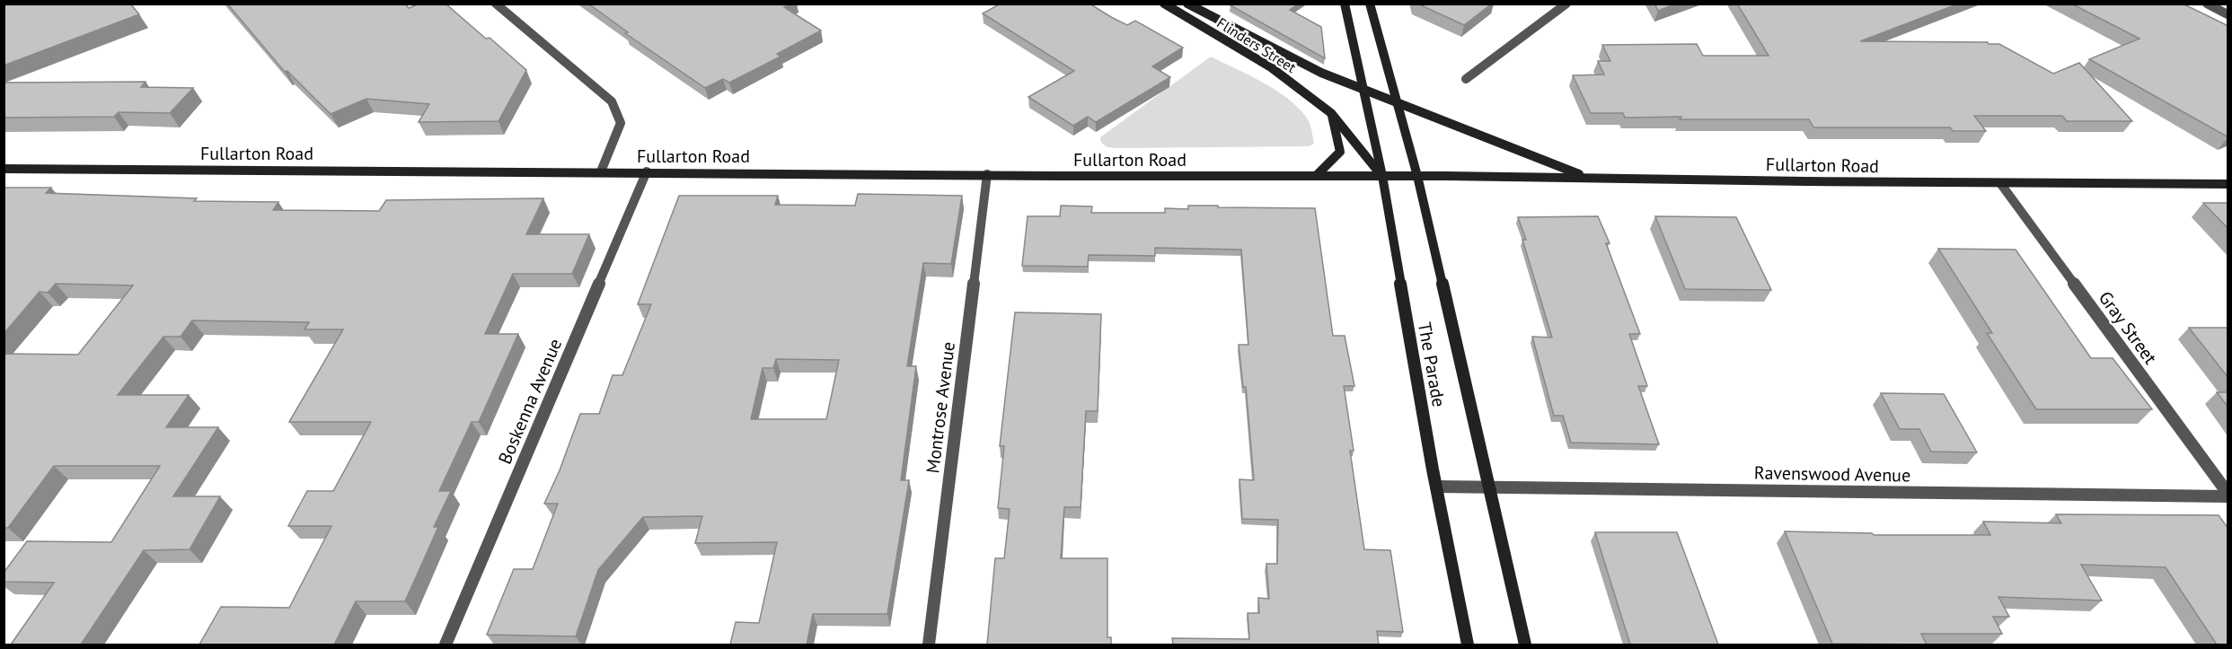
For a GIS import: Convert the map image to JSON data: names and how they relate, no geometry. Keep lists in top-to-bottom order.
{
  "streets": {
    "main road": ["Flinders Street", "Fullarton Road", "The Parade"],
    "street": [
      "Gray Street",
      "Boskenna Avenue",
      "Montrose Avenue",
      "Ravenswood Avenue"
    ]
  },
  "crossings": [
    ["Flinders Street", "Fullarton Road"],
    ["Flinders Street", "The Parade"],
    ["Fullarton Road", "Gray Street"],
    ["Fullarton Road", "The Parade"],
    ["Fullarton Road", "Boskenna Avenue"],
    ["Fullarton Road", "Montrose Avenue"],
    ["Gray Street", "Ravenswood Avenue"],
    ["The Parade", "Ravenswood Avenue"]
  ]
}
